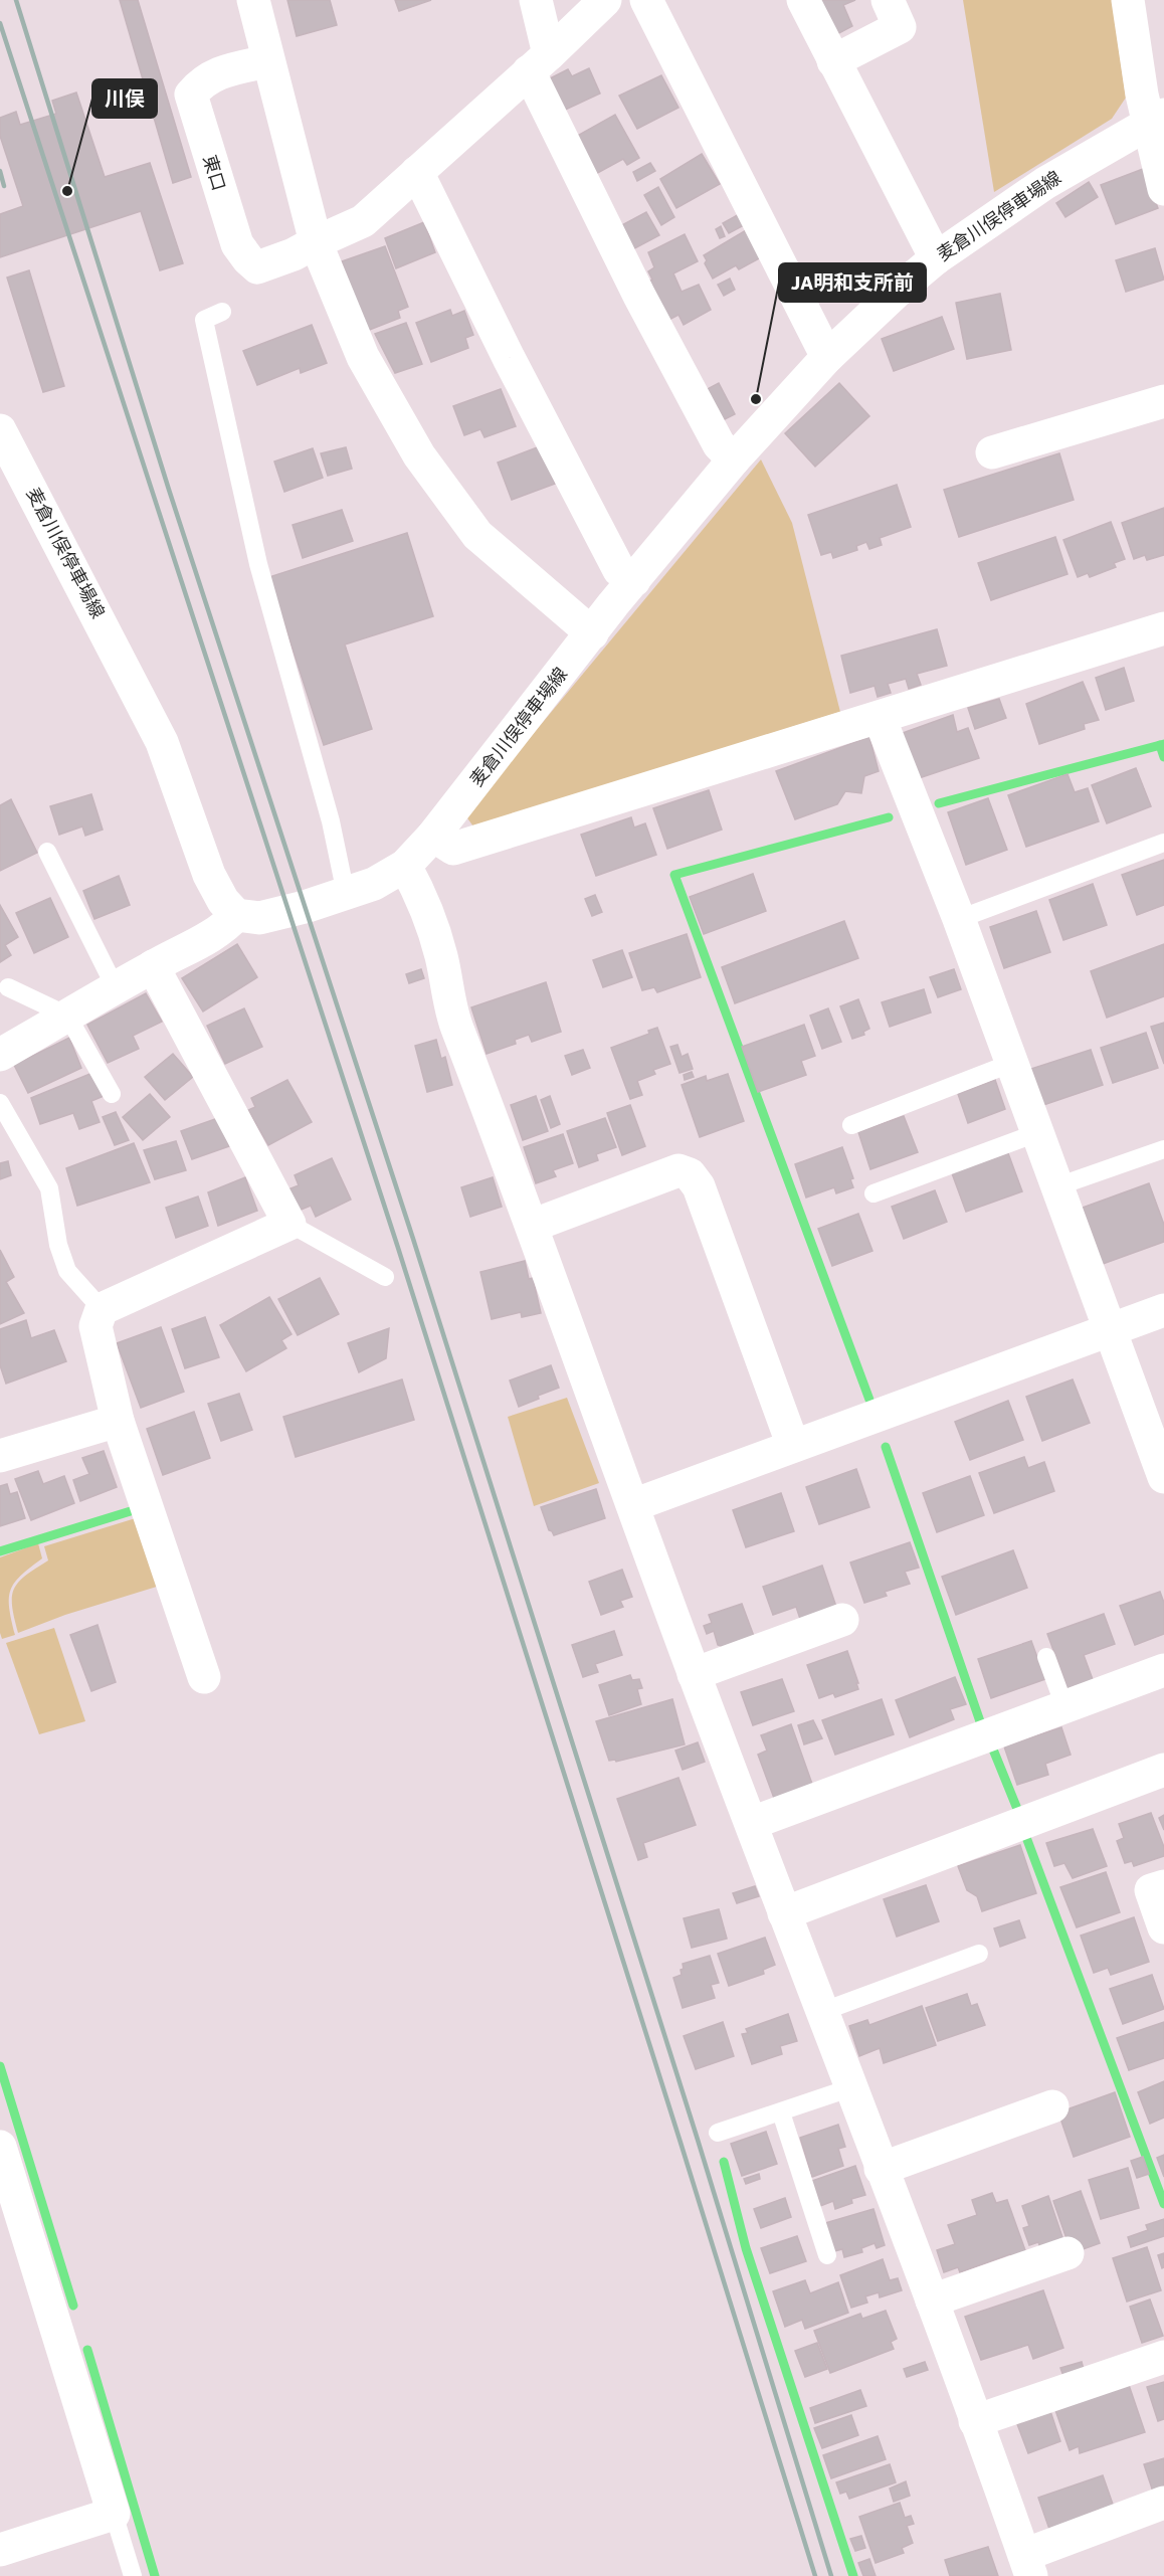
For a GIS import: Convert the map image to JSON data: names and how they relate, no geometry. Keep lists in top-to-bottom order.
{
  "streets": {
    "street": ["東口", "麦倉川俣停車場線"]
  },
  "places": ["川俣", "JA明和支所前"]
}
